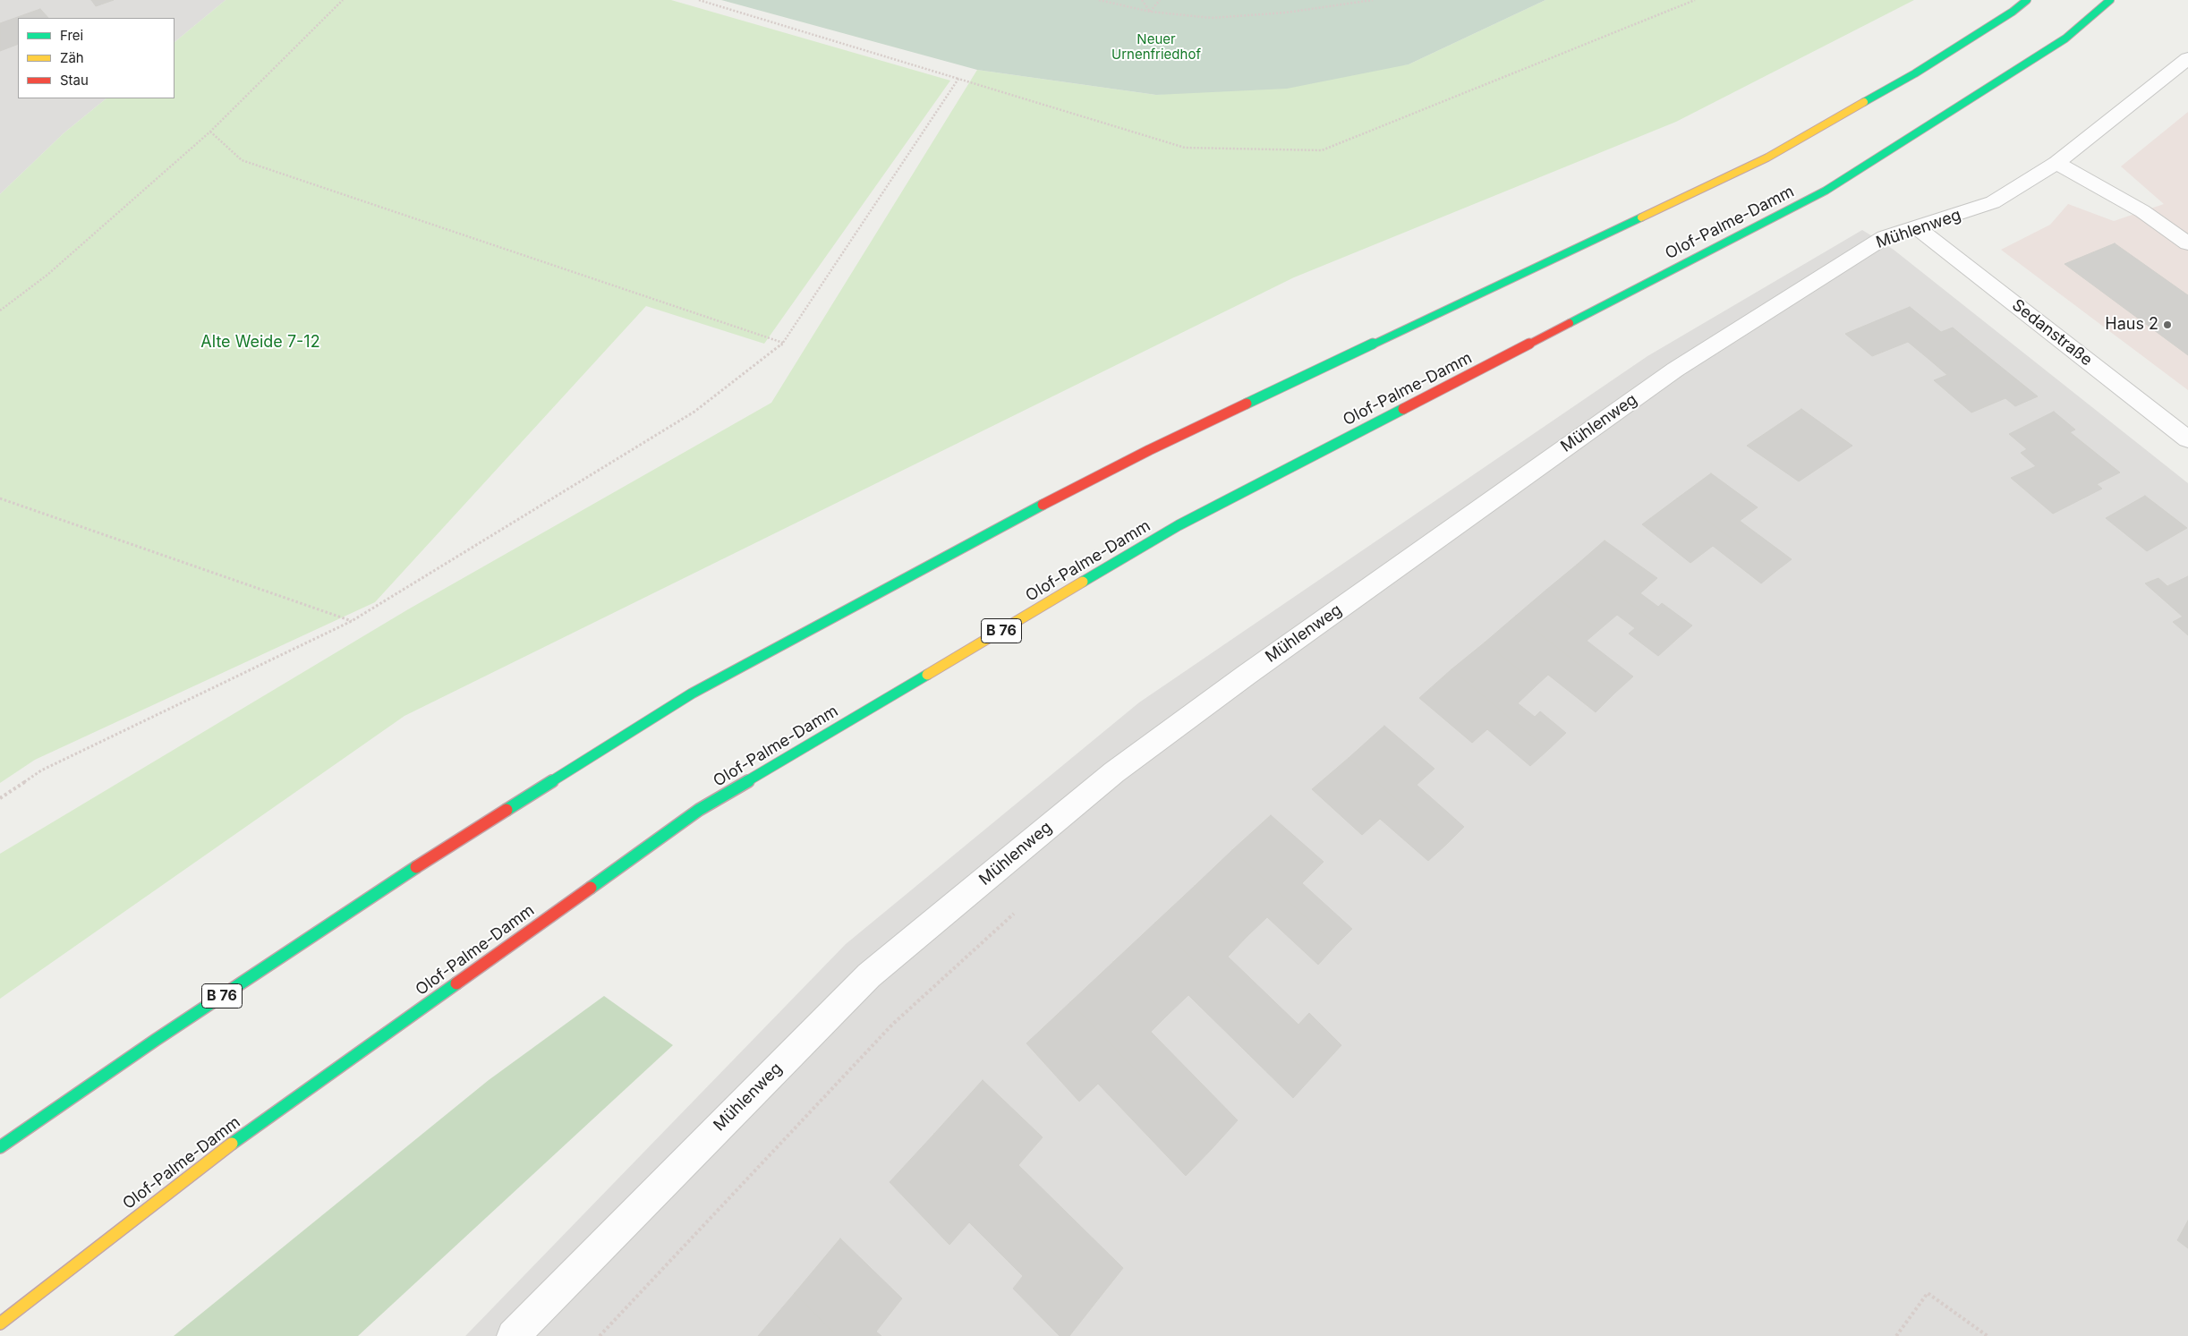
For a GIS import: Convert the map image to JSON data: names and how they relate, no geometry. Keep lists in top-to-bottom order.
{
  "streets": {
    "highway": ["Olof-Palme-Damm", "B 76"],
    "street": ["Mühlenweg", "Sedanstraße"]
  },
  "crossings": [
    ["Mühlenweg", "Sedanstraße"]
  ],
  "parks": ["Neuer Urnenfriedhof", "Alte Weide 7-12"],
  "places": ["Haus 2"],
  "legend": ["Frei", "Zäh", "Stau"]
}
